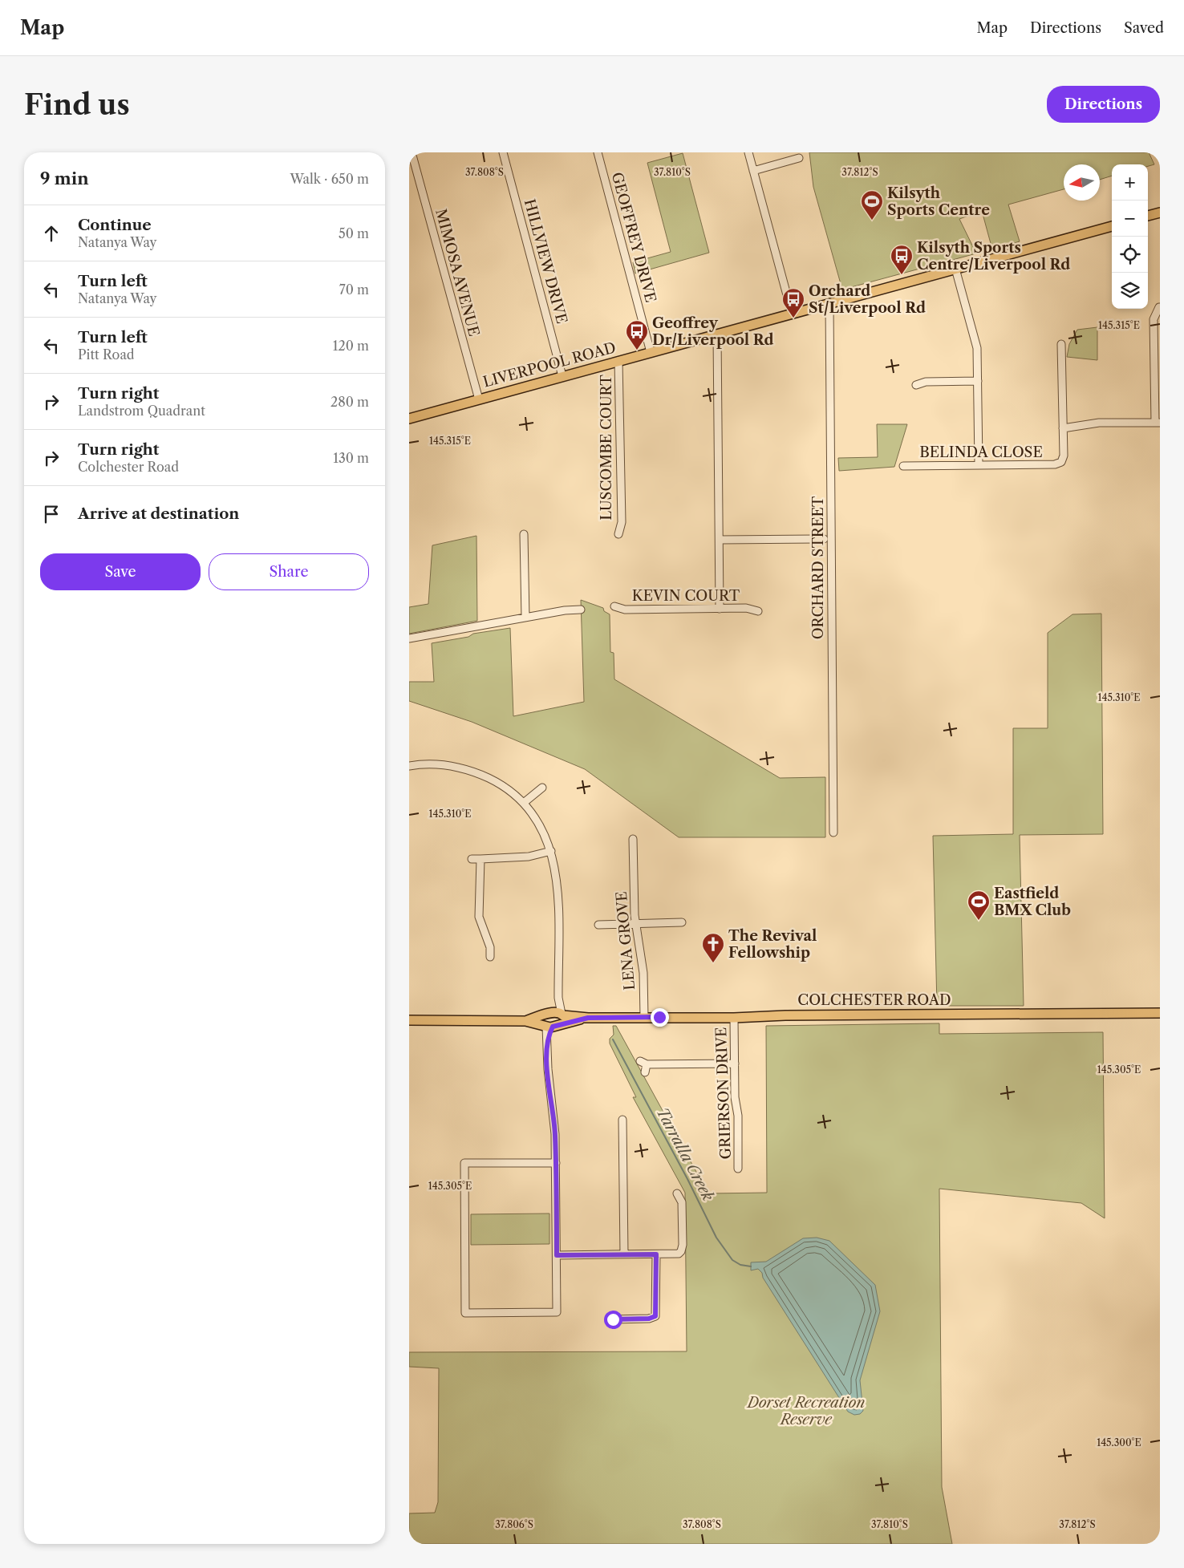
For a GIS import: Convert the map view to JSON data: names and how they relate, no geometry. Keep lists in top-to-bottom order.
{
  "streets": {
    "main road": ["LIVERPOOL ROAD", "COLCHESTER ROAD"],
    "street": [
      "GEOFFREY DRIVE",
      "HILLVIEW DRIVE",
      "MIMOSA AVENUE",
      "LUSCOMBE COURT",
      "BELINDA CLOSE",
      "ORCHARD STREET",
      "KEVIN COURT",
      "LENA GROVE",
      "GRIERSON DRIVE"
    ]
  },
  "crossings": [
    ["GEOFFREY DRIVE", "LIVERPOOL ROAD"],
    ["HILLVIEW DRIVE", "LIVERPOOL ROAD"],
    ["MIMOSA AVENUE", "LIVERPOOL ROAD"],
    ["LIVERPOOL ROAD", "LUSCOMBE COURT"],
    ["LIVERPOOL ROAD", "ORCHARD STREET"],
    ["LENA GROVE", "COLCHESTER ROAD"],
    ["COLCHESTER ROAD", "GRIERSON DRIVE"]
  ],
  "water": ["Tarralla Creek"],
  "parks": ["Dorset Recreation Reserve"],
  "places": {
    "sports": ["Kilsyth Sports Centre", "Eastfield BMX Club"],
    "bus stop": ["Kilsyth Sports Centre/Liverpool Rd", "Orchard St/Liverpool Rd", "Geoffrey Dr/Liverpool Rd"],
    "church": ["The Revival Fellowship"]
  },
  "north": "left",
  "page": {
    "header": "Map",
    "nav": ["Map", "Directions", "Saved"],
    "buttons": [
      "Directions",
      ["Save", "Share"]
    ],
    "title": "Find us",
    "heading": ["9 min", "Walk · 650 m"],
    "map_buttons": ["+", "−"],
    "list": [
      ["Continue", "Natanya Way", "50 m"],
      ["Turn left", "Natanya Way", "70 m"],
      ["Turn left", "Pitt Road", "120 m"],
      ["Turn right", "Landstrom Quadrant", "280 m"],
      ["Turn right", "Colchester Road", "130 m"],
      "Arrive at destination"
    ]
  },
  "coordinates": [
    "37.808°S",
    "37.810°S",
    "37.812°S",
    "145.315°E",
    "145.310°E",
    "145.305°E",
    "145.300°E",
    "37.806°S"
  ]
}
